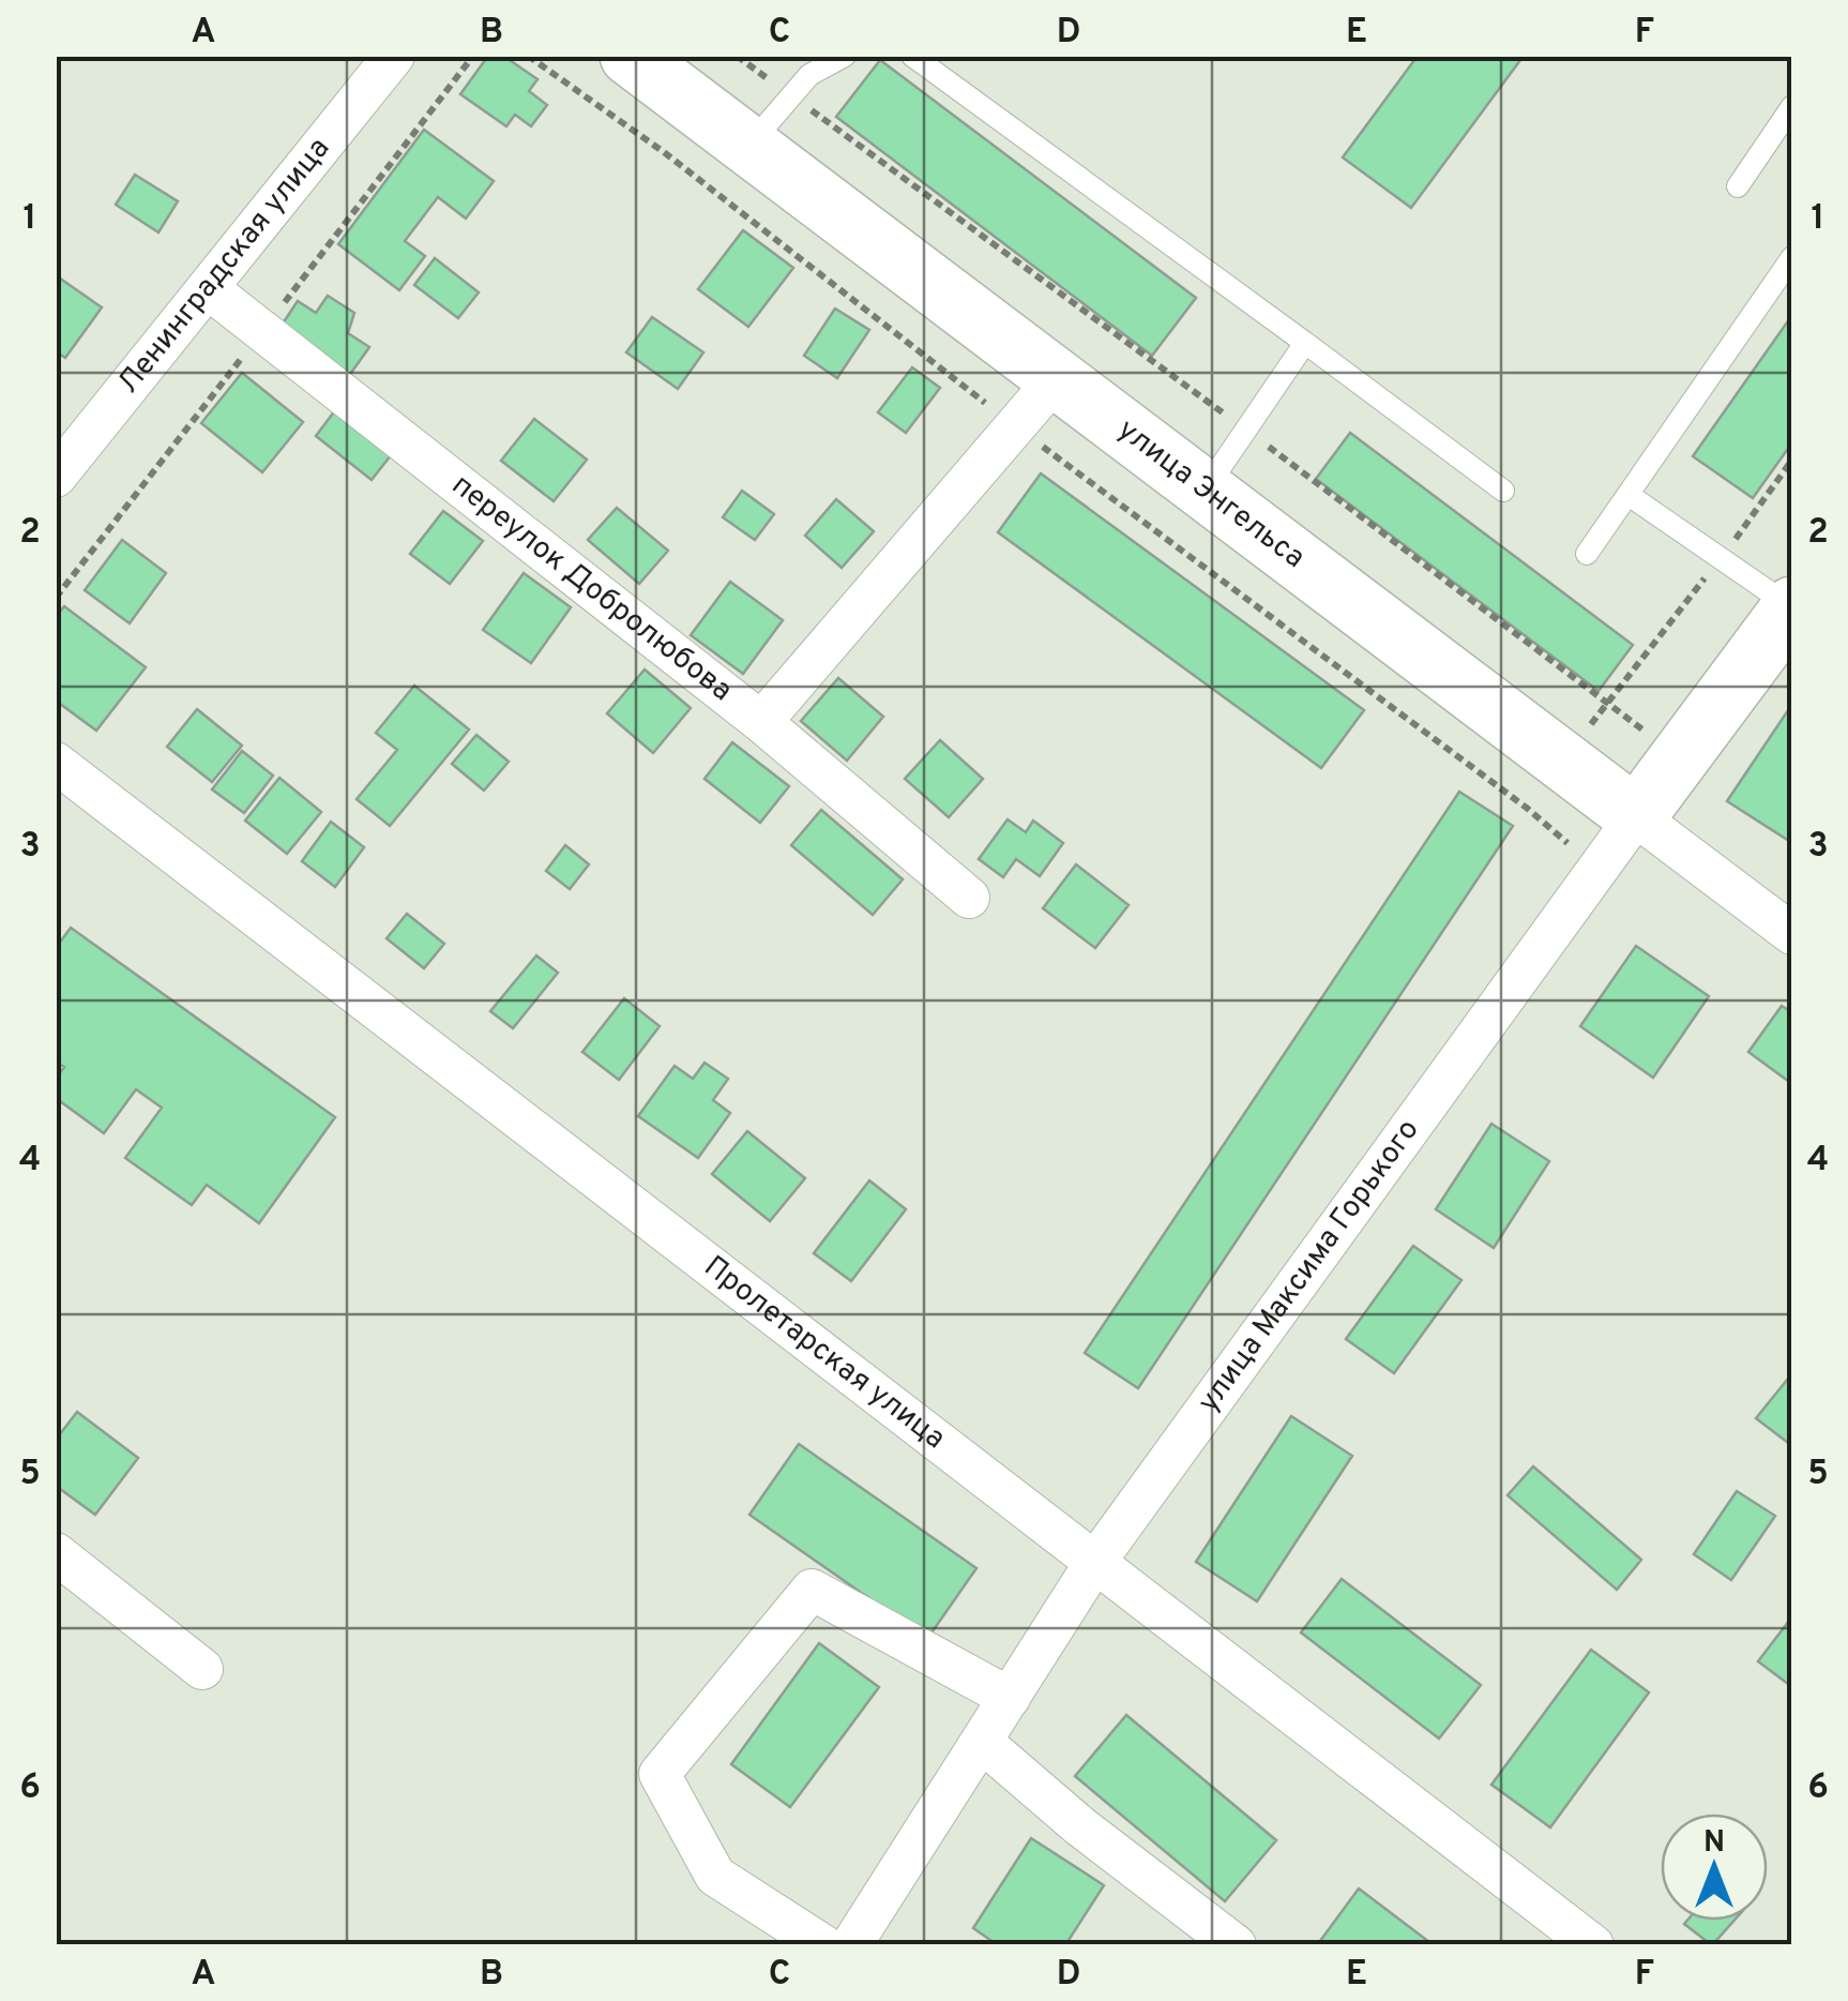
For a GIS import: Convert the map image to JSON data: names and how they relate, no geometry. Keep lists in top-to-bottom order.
{
  "streets": {
    "main road": ["улица Энгельса", "улица Максима Горького"],
    "street": ["Ленинградская улица", "переулок Добролюбова", "Пролетарская улица"]
  },
  "crossings": [
    ["Ленинградская улица", "переулок Добролюбова"],
    ["улица Энгельса", "улица Максима Горького"],
    ["улица Максима Горького", "Пролетарская улица"]
  ],
  "north": "top",
  "grid": {
    "columns": [
      "A",
      "B",
      "C",
      "D",
      "E",
      "F"
    ],
    "rows": [
      "1",
      "2",
      "3",
      "4",
      "5",
      "6"
    ]
  }
}
